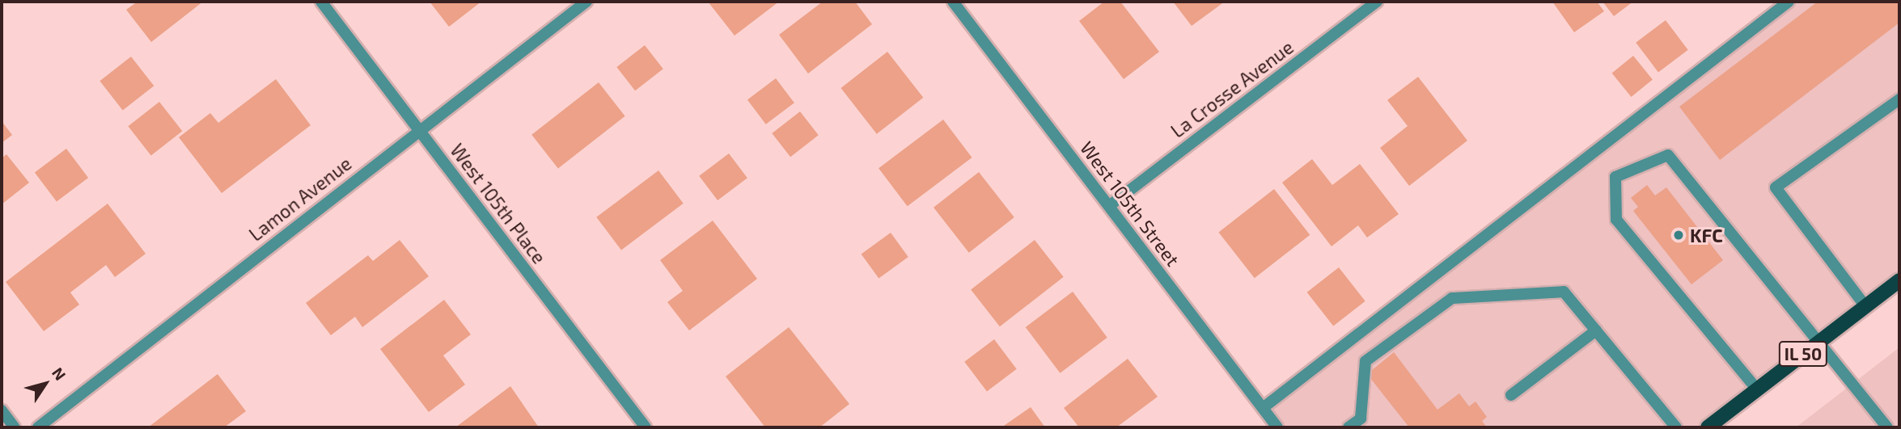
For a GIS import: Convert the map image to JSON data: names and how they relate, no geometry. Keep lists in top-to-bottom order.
{
  "streets": {
    "main road": ["IL 50"],
    "street": [
      "La Crosse Avenue",
      "Lamon Avenue",
      "West 105th Place",
      "West 105th Street"
    ]
  },
  "crossings": [
    ["La Crosse Avenue", "West 105th Street"],
    ["Lamon Avenue", "West 105th Place"]
  ],
  "places": ["KFC"],
  "north": "top right"
}
